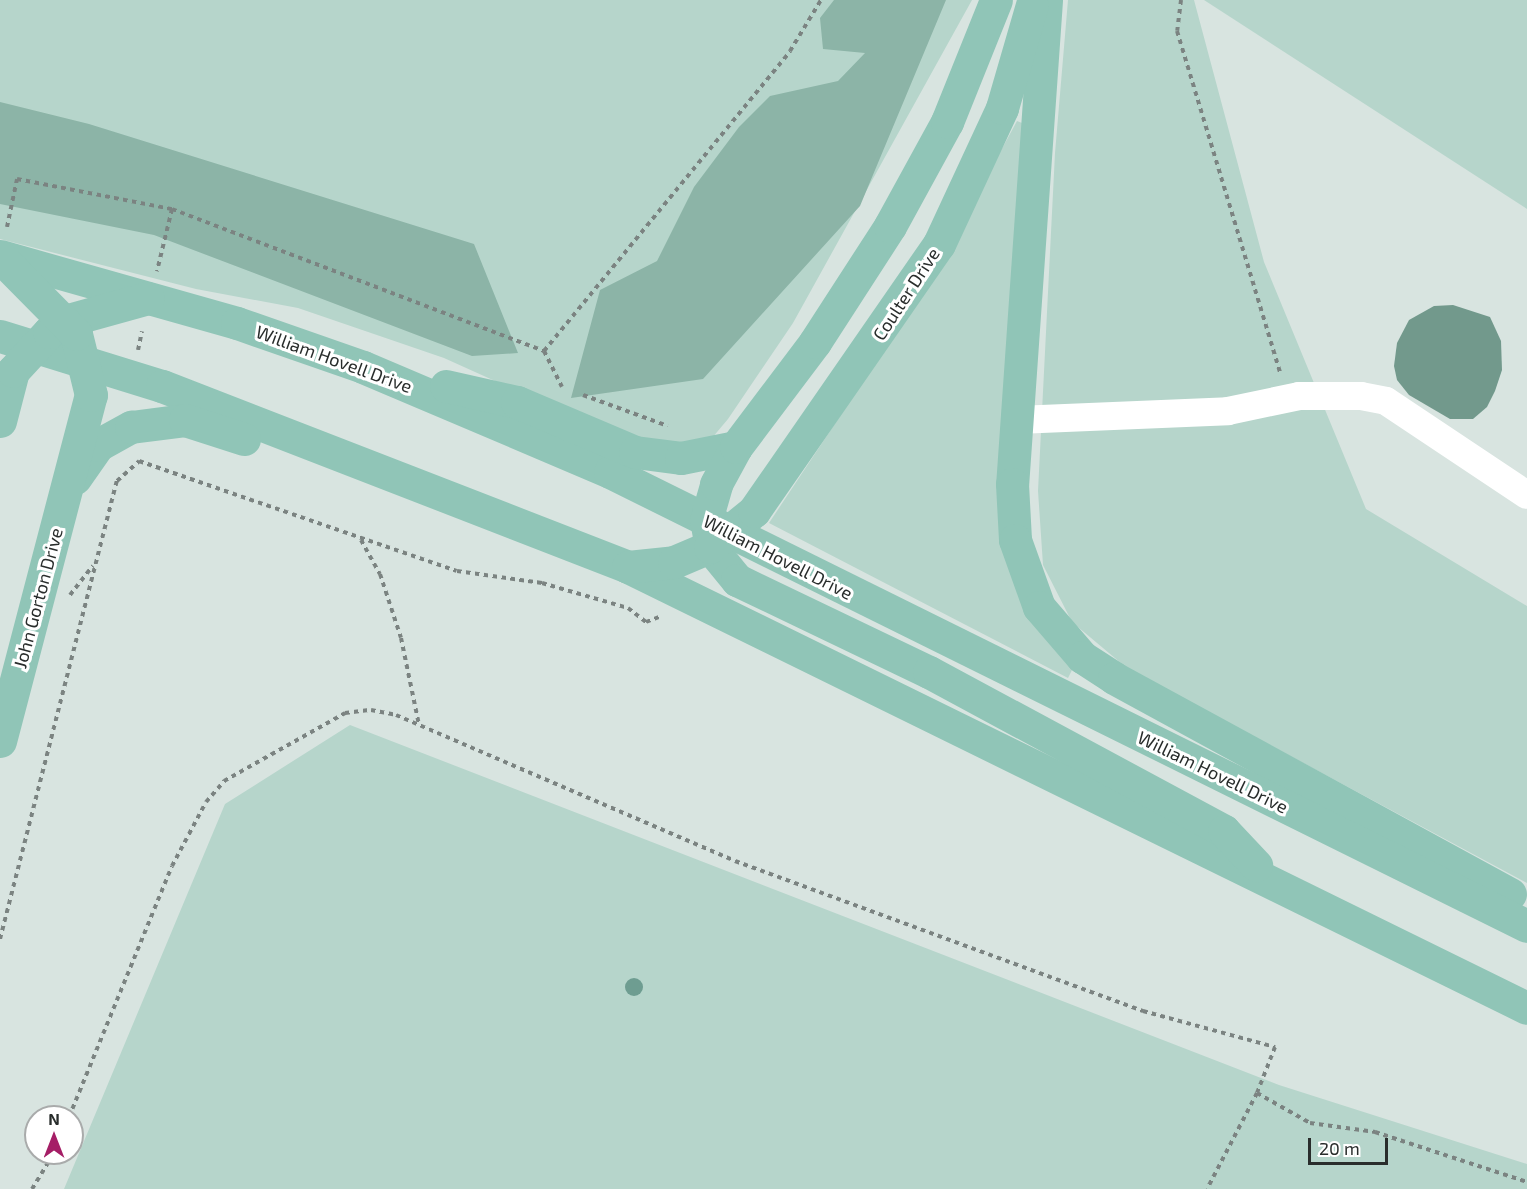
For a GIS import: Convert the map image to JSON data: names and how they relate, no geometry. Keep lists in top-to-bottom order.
{
  "streets": {
    "main road": ["Coulter Drive", "William Hovell Drive", "John Gorton Drive"]
  },
  "crossings": [
    ["Coulter Drive", "William Hovell Drive"],
    ["William Hovell Drive", "John Gorton Drive"]
  ],
  "scale_bar": "20 m",
  "north": "top"
}
